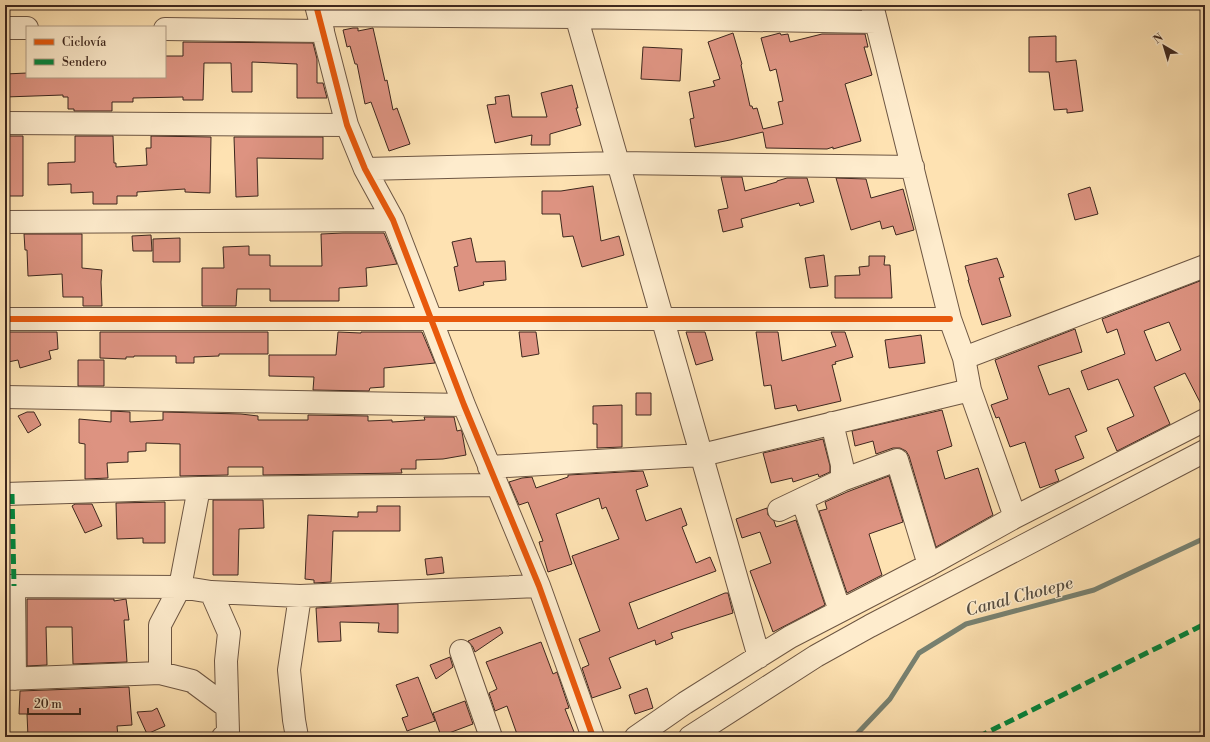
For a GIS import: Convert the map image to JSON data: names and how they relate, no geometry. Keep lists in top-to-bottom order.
{
  "water": ["Canal Chotepe"],
  "legend": ["Ciclovía", "Sendero"],
  "scale_bar": "20 m",
  "north": "top left"
}
